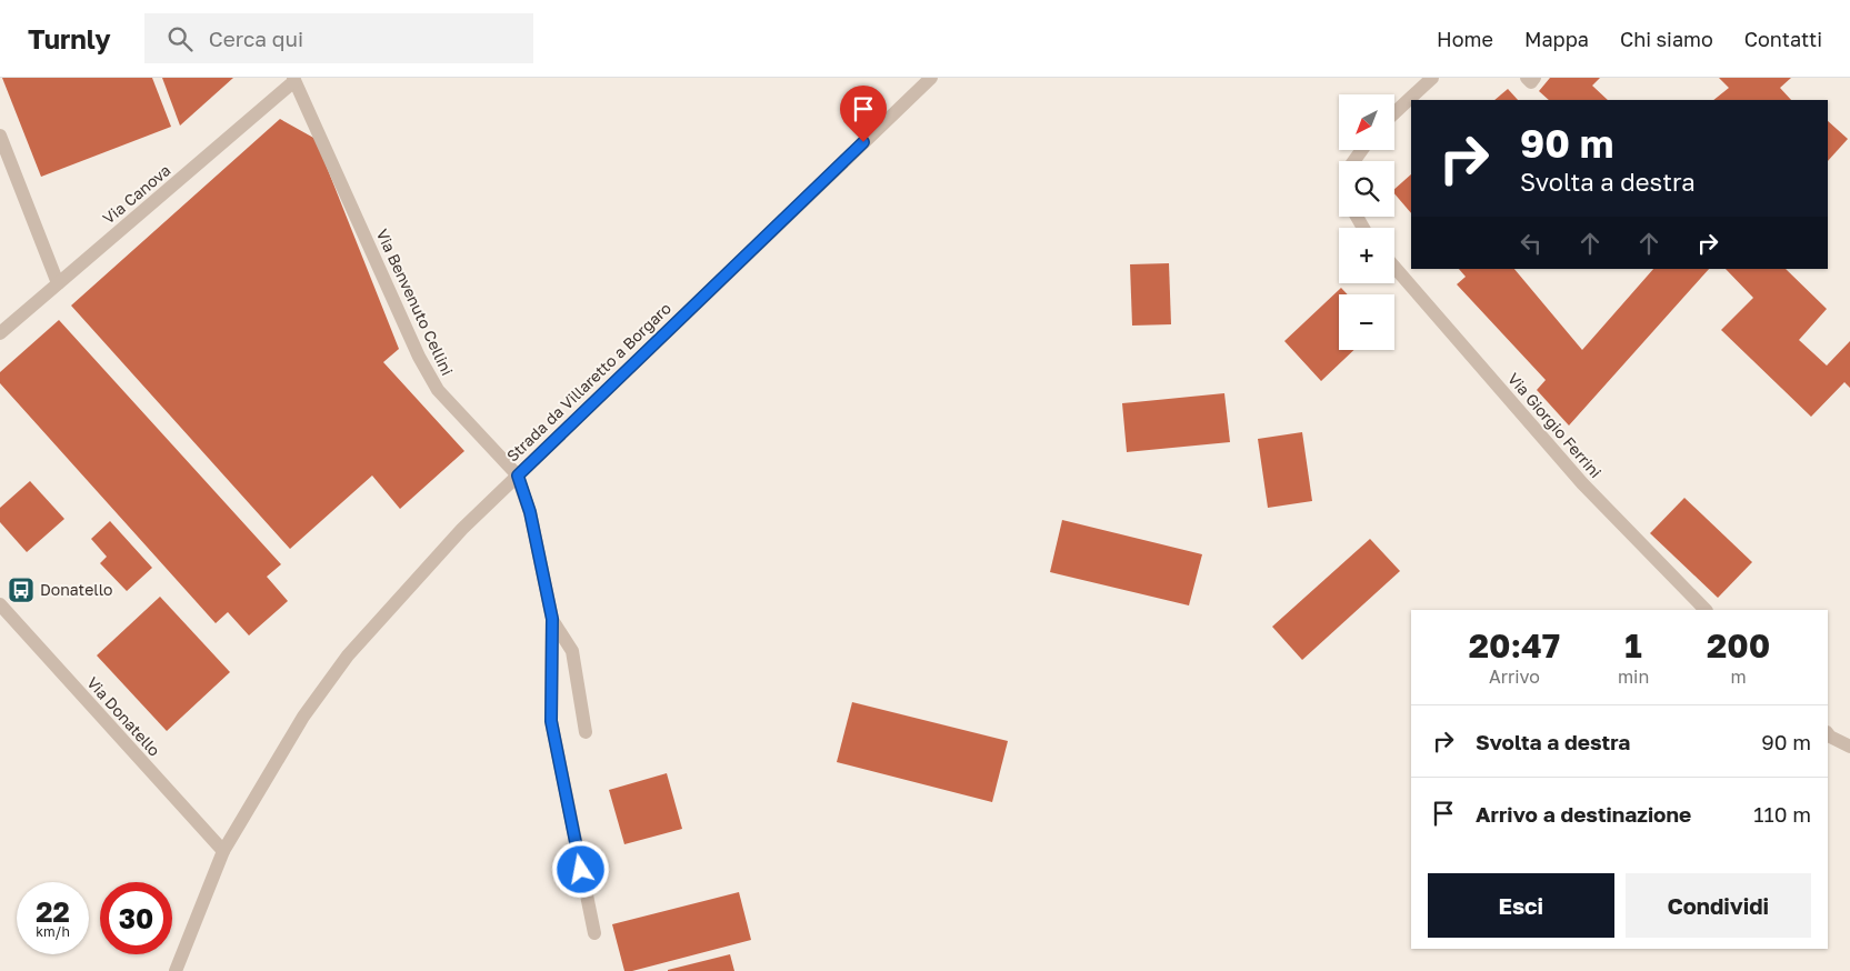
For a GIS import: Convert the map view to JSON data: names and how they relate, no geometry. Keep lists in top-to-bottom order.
{
  "streets": {
    "street": [
      "Via Canova",
      "Via Benvenuto Cellini",
      "Strada da Villaretto a Borgaro",
      "Via Giorgio Ferrini",
      "Via Donatello"
    ]
  },
  "crossings": [
    ["Via Canova", "Via Benvenuto Cellini"],
    ["Via Benvenuto Cellini", "Strada da Villaretto a Borgaro"],
    ["Strada da Villaretto a Borgaro", "Via Donatello"]
  ],
  "places": {
    "bus stop": ["Donatello"]
  },
  "north": "bottom left",
  "page": {
    "header": "Turnly",
    "search": "Cerca qui",
    "nav": [
      "Home",
      "Mappa",
      "Chi siamo",
      "Contatti"
    ],
    "map_buttons": ["+", "−"],
    "turn": ["90 m", "Svolta a destra"],
    "eta": [
      "20:47",
      "Arrivo",
      "1",
      "min",
      "200",
      "m"
    ],
    "list": [
      {
        "name": "Svolta a destra",
        "value": "90 m"
      },
      {
        "name": "Arrivo a destinazione",
        "value": "110 m"
      }
    ],
    "buttons": ["Esci", "Condividi"],
    "speed": "22 km/h",
    "limit": "30"
  }
}
